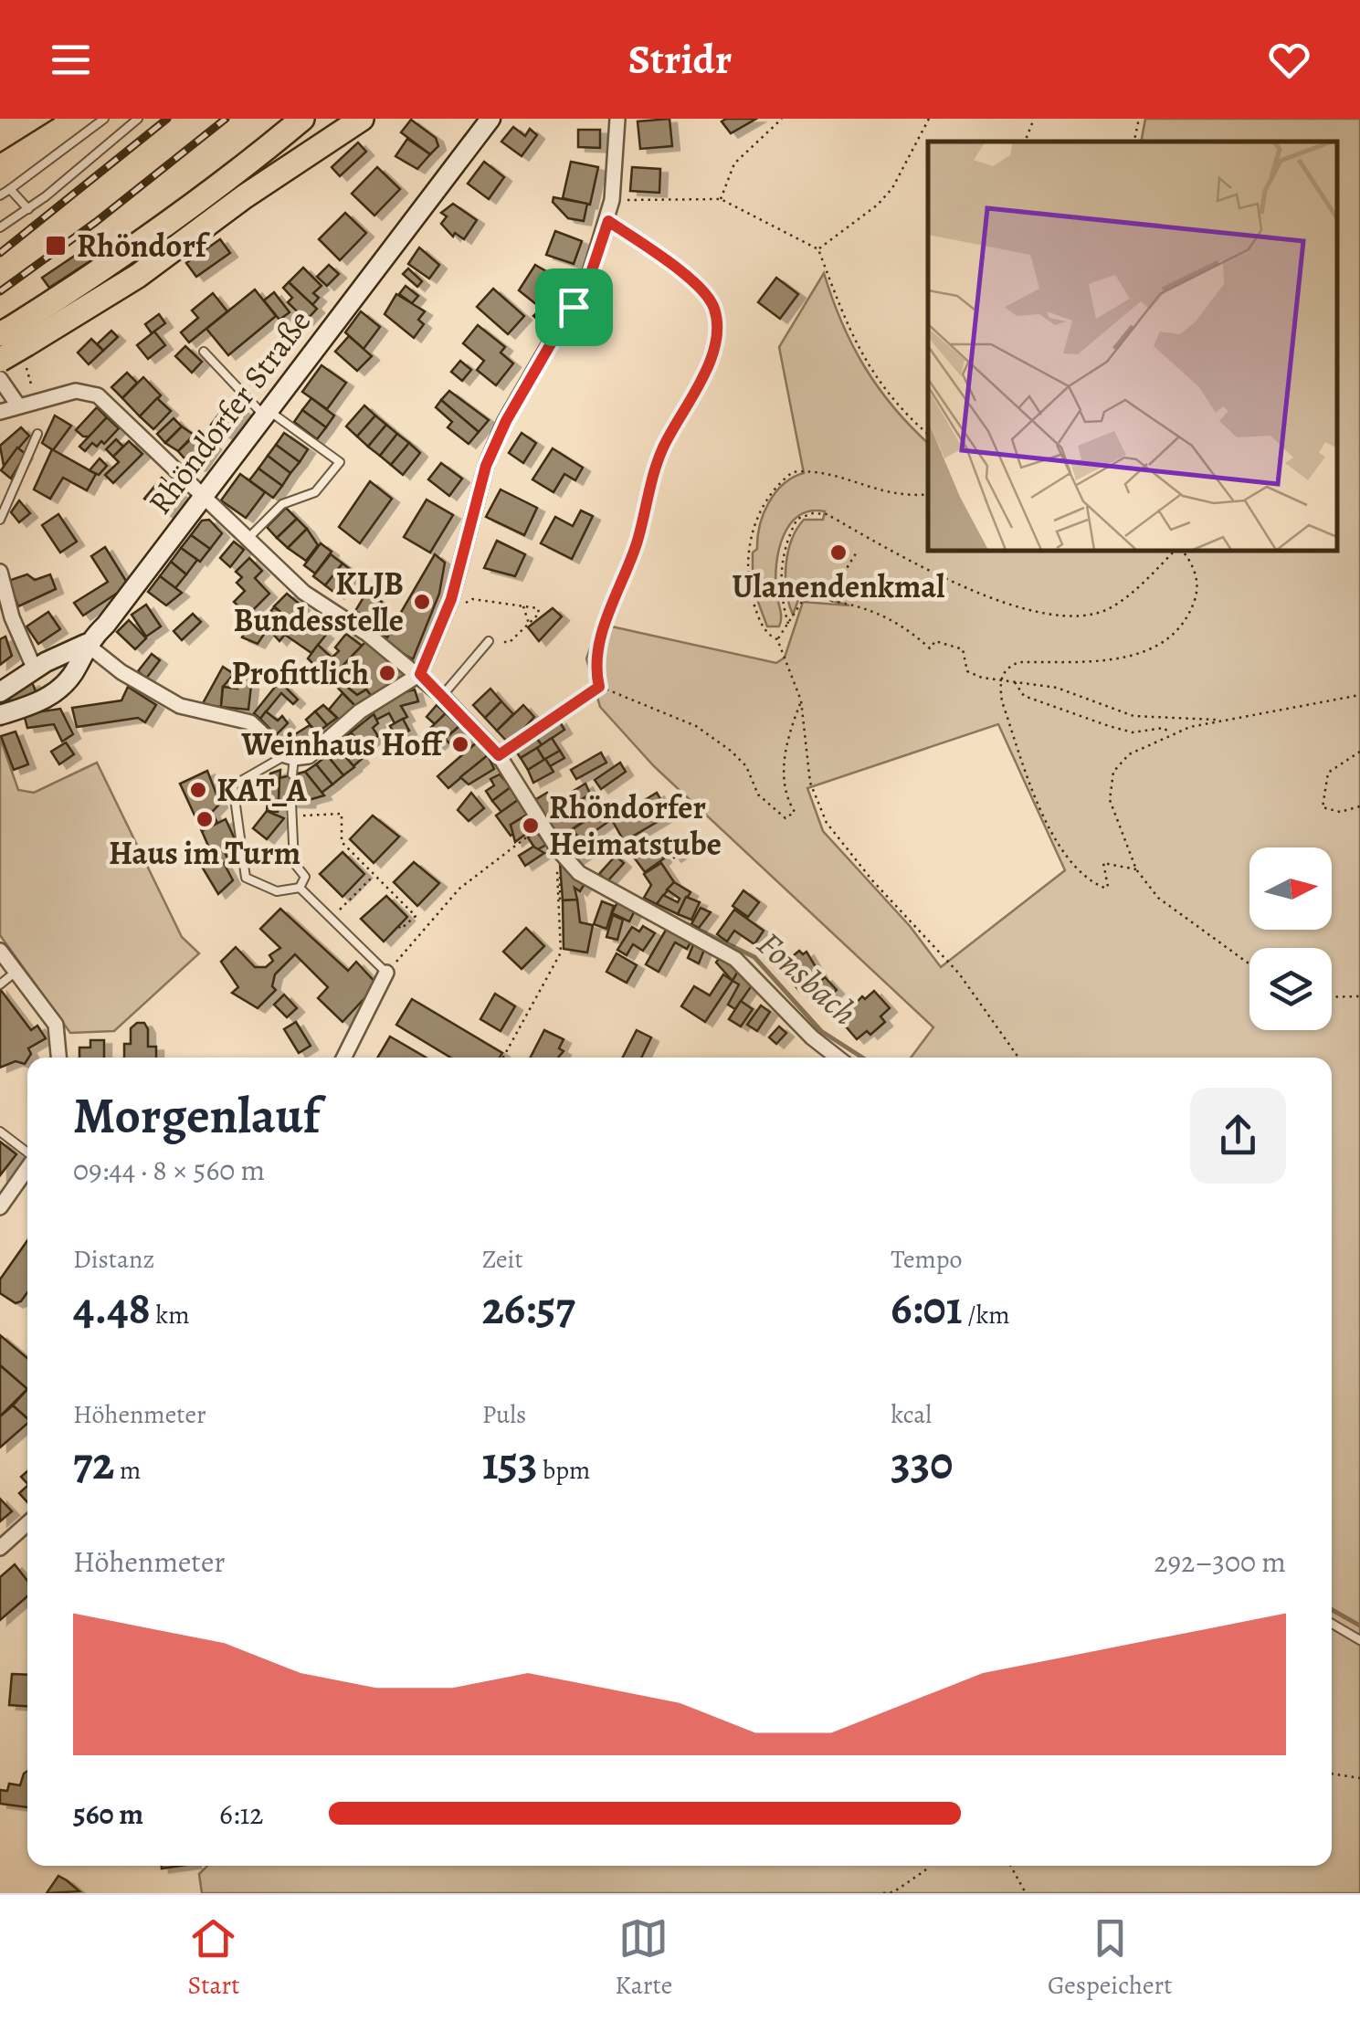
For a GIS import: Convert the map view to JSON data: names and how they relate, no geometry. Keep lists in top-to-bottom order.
{
  "streets": {
    "main road": ["Rhöndorfer Straße"]
  },
  "water": ["Fonsbach"],
  "places": {
    "transit": ["Rhöndorf"],
    "other": [
      "Ulanendenkmal",
      "KLJB Bundesstelle",
      "Profittlich",
      "Weinhaus Hoff",
      "KAT_A",
      "Haus im Turm",
      "Rhöndorfer Heimatstube"
    ]
  },
  "north": "right",
  "page": {
    "header": "Stridr",
    "heading": ["Morgenlauf", "09:44 · 8 × 560 m"],
    "stats": [
      ["Distanz", "4.48 km"],
      ["Zeit", "26:57"],
      ["Tempo", "6:01 /km"],
      ["Höhenmeter", "72 m"],
      ["Puls", "153 bpm"],
      ["kcal", "330"]
    ],
    "chart": ["Höhenmeter", "292–300 m"],
    "list": [
      {
        "name": "560 m",
        "note": "6:12"
      }
    ],
    "tabs": ["Start", "Karte", "Gespeichert"]
  }
}
